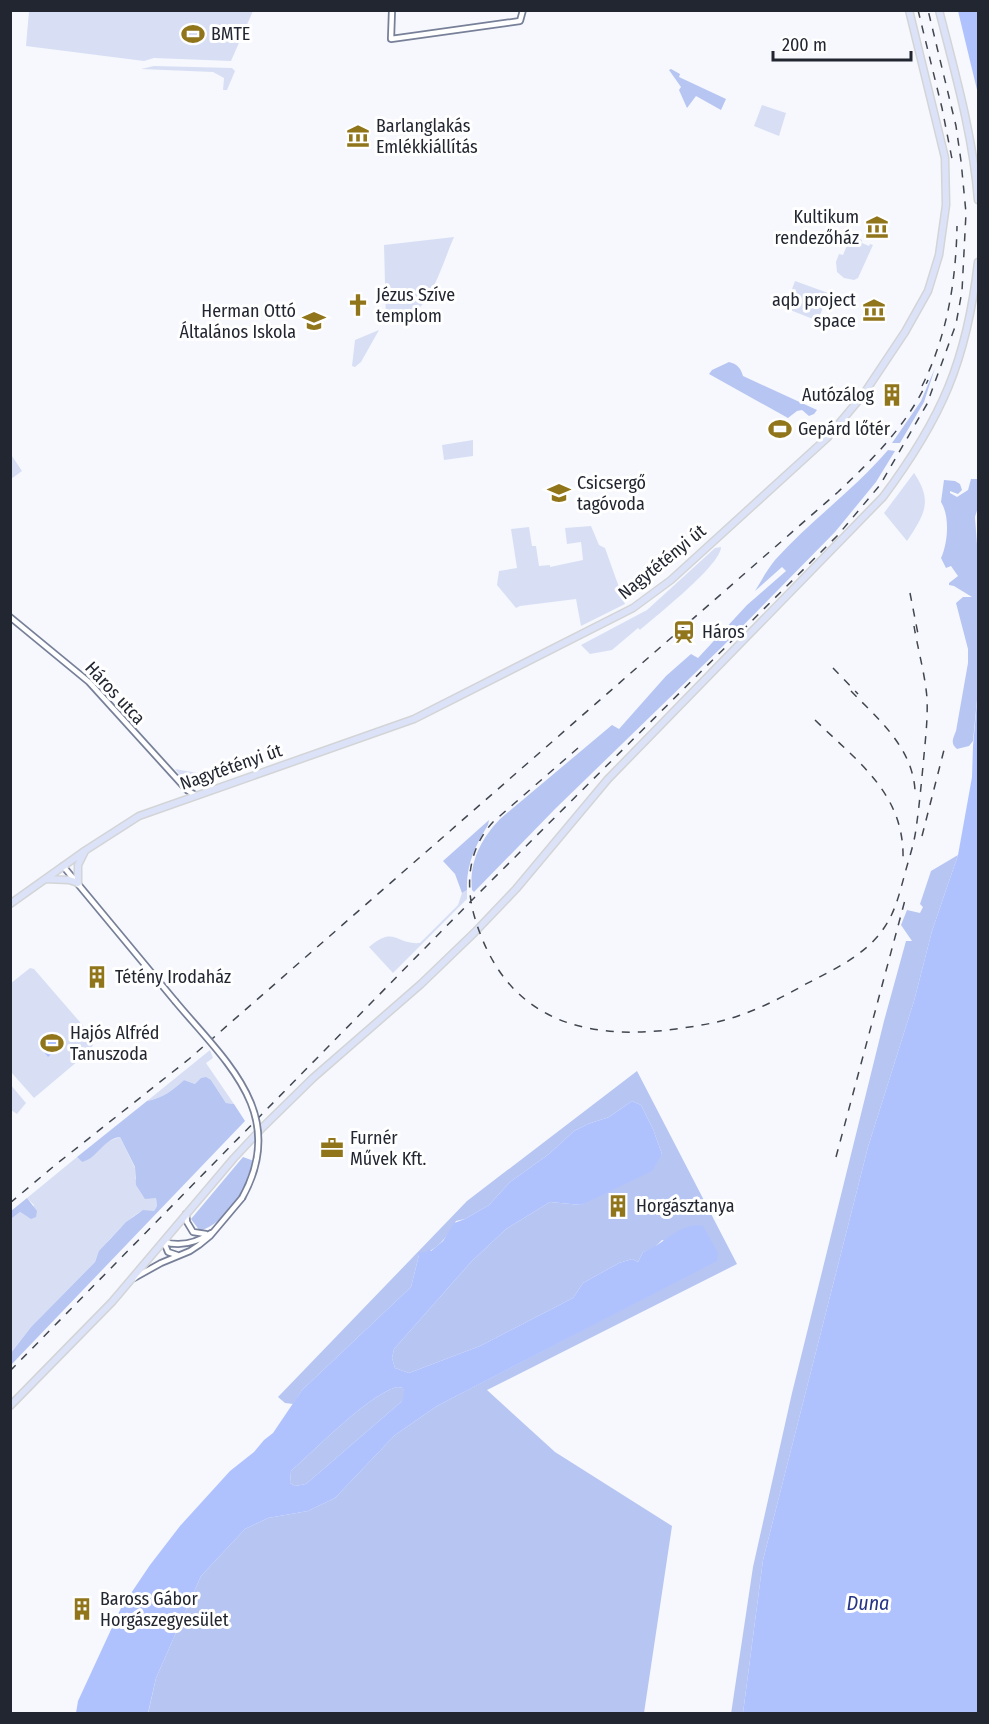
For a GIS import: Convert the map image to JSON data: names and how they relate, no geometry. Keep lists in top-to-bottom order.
{
  "streets": {
    "main road": ["Nagytétényi út"],
    "street": ["Háros utca"]
  },
  "crossings": [
    ["Nagytétényi út", "Háros utca"]
  ],
  "water": ["Duna"],
  "places": {
    "sports": ["BMTE", "Gepárd lőtér", "Hajós Alfréd Tanuszoda"],
    "museum": ["Barlanglakás Emlékkiállítás", "Kultikum rendezőház", "aqb project space"],
    "church": ["Jézus Szíve templom"],
    "school or university": ["Herman Ottó Általános Iskola", "Csicsergő tagóvoda"],
    "building": [
      "Autózálog",
      "Tétény Irodaház",
      "Horgásztanya",
      "Baross Gábor Horgászegyesület"
    ],
    "station": ["Háros"],
    "office": ["Furnér Művek Kft."]
  },
  "scale_bar": "200 m"
}
